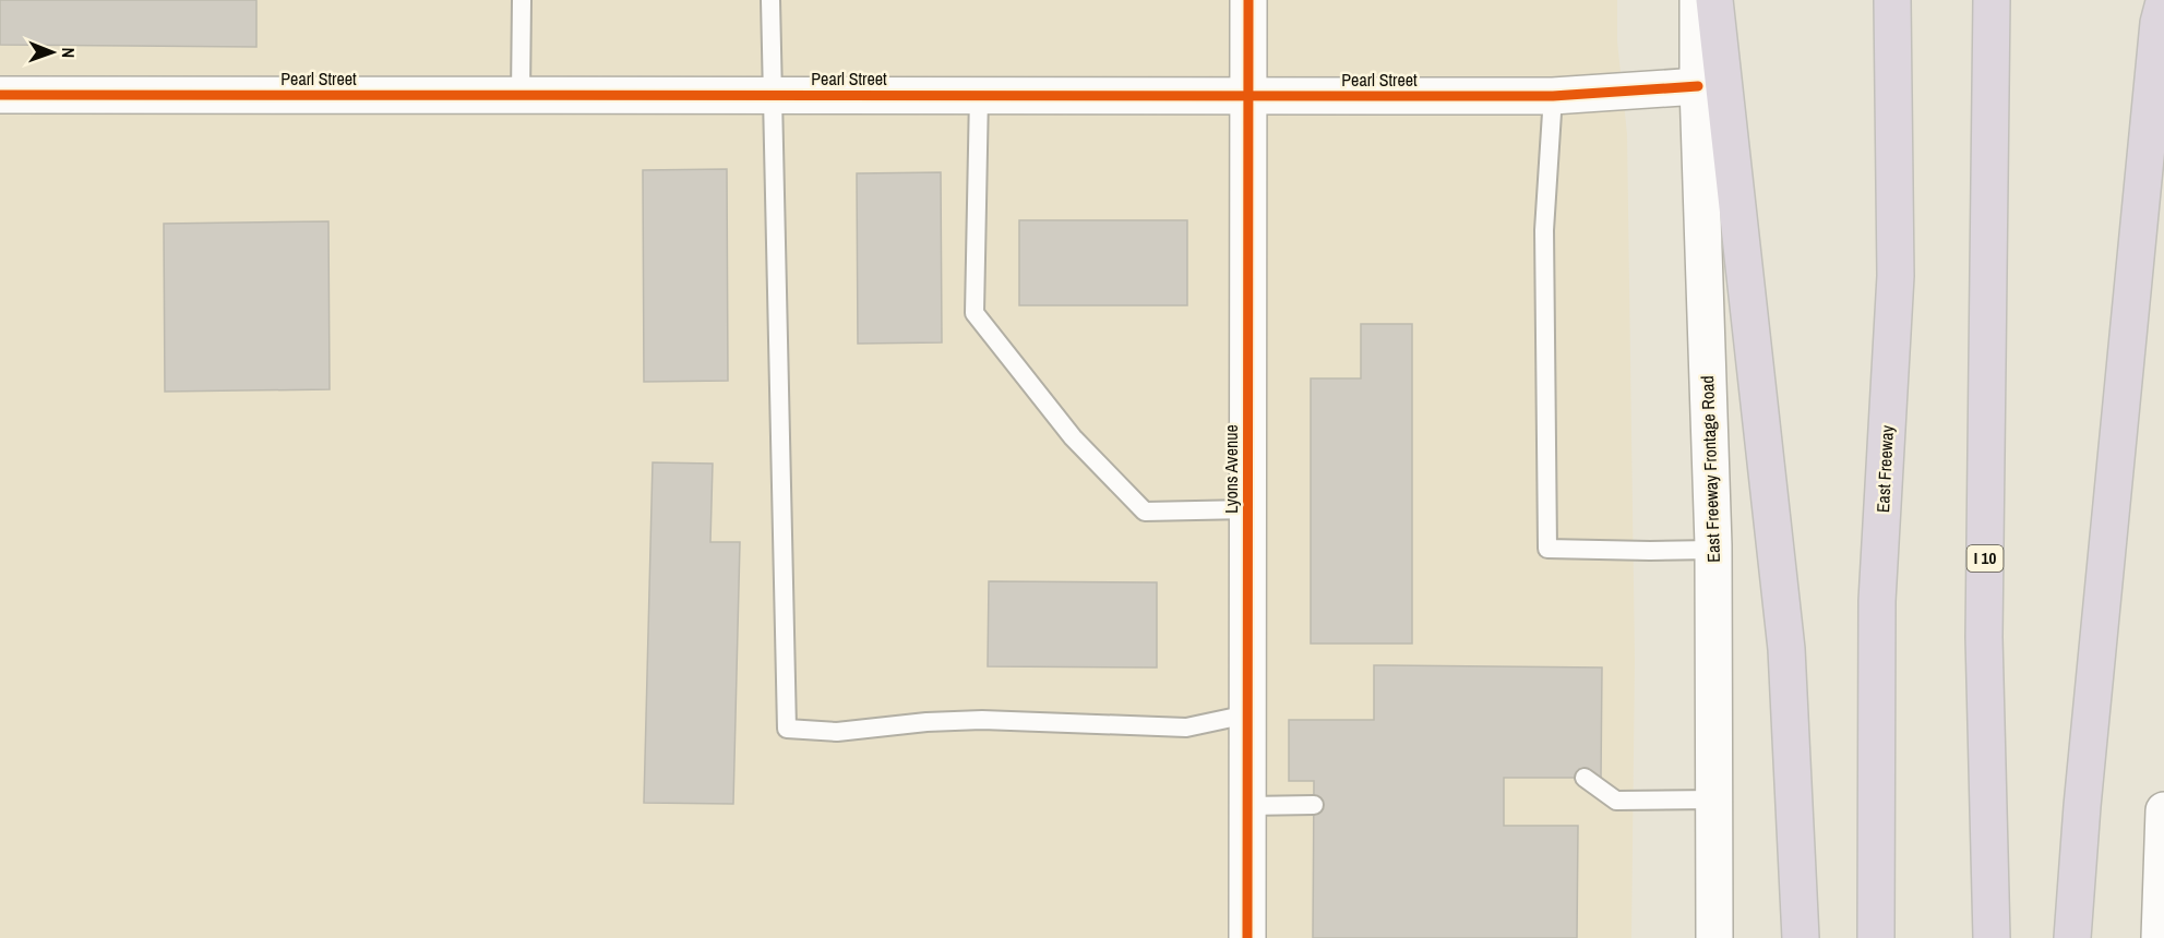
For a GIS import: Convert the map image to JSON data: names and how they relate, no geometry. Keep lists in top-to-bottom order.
{
  "streets": {
    "highway": ["East Freeway", "I 10"],
    "street": ["Pearl Street", "Lyons Avenue", "East Freeway Frontage Road"]
  },
  "crossings": [
    ["Pearl Street", "Lyons Avenue"],
    ["Pearl Street", "East Freeway Frontage Road"]
  ],
  "north": "right"
}
